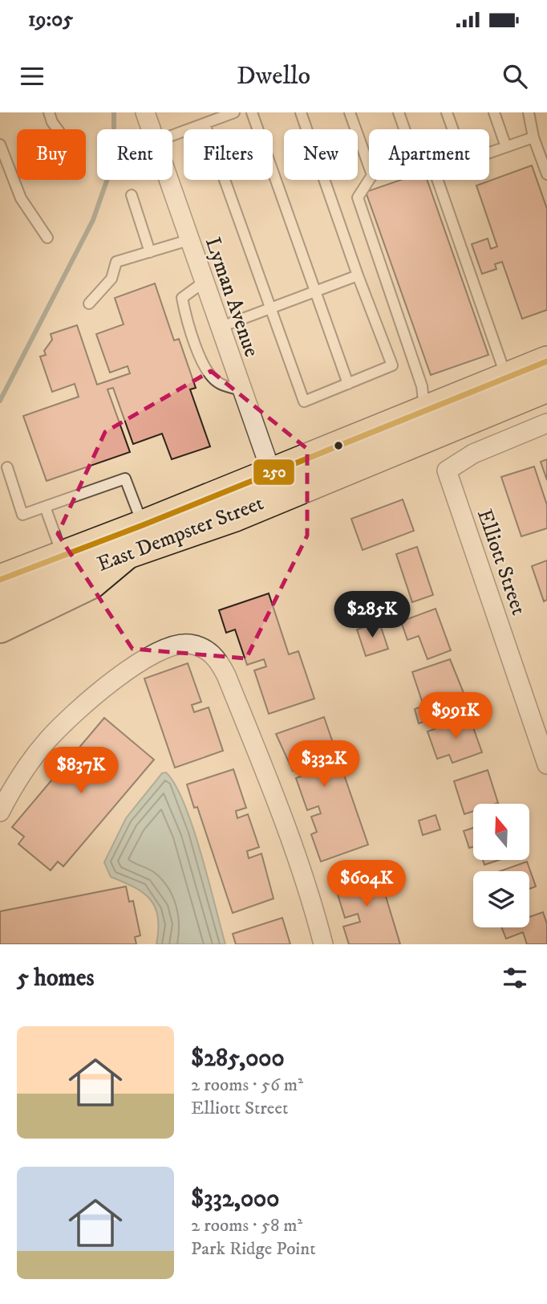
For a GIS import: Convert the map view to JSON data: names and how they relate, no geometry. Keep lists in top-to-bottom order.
{
  "streets": {
    "main road": ["East Dempster Street"],
    "street": ["Lyman Avenue", "Elliott Street"]
  },
  "crossings": [
    ["Lyman Avenue", "East Dempster Street"]
  ],
  "lines": ["transit line 250"],
  "north": "top",
  "page": {
    "status": "19:05",
    "header": "Dwello",
    "chip": [
      "Buy",
      "Rent",
      "Filters",
      "New",
      "Apartment"
    ],
    "price": [
      "$285K",
      "$991K",
      "$332K",
      "$837K",
      "$604K"
    ],
    "heading": "5 homes",
    "list": [
      {
        "name": "$285,000",
        "note": "2 rooms · 56 m² · Elliott Street"
      },
      {
        "name": "$332,000",
        "note": "2 rooms · 58 m² · Park Ridge Point"
      }
    ]
  }
}
